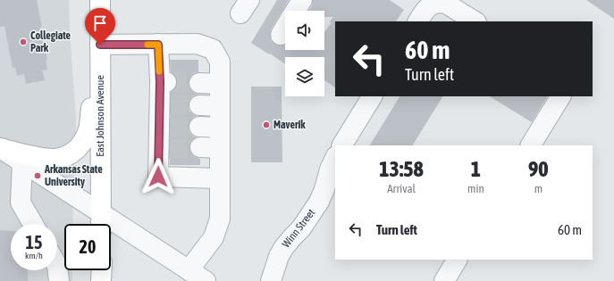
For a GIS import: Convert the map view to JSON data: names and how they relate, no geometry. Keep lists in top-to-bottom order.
{
  "streets": {
    "main road": ["East Johnson Avenue"],
    "street": ["Winn Street"]
  },
  "places": ["Collegiate Park", "Maverik", "Arkansas State University"],
  "page": {
    "turn": ["60 m", "Turn left"],
    "eta": [
      "13:58",
      "Arrival",
      "1",
      "min",
      "90",
      "m"
    ],
    "list": [
      {
        "name": "Turn left",
        "value": "60 m"
      }
    ],
    "speed": "15 km/h",
    "limit": "20"
  }
}
